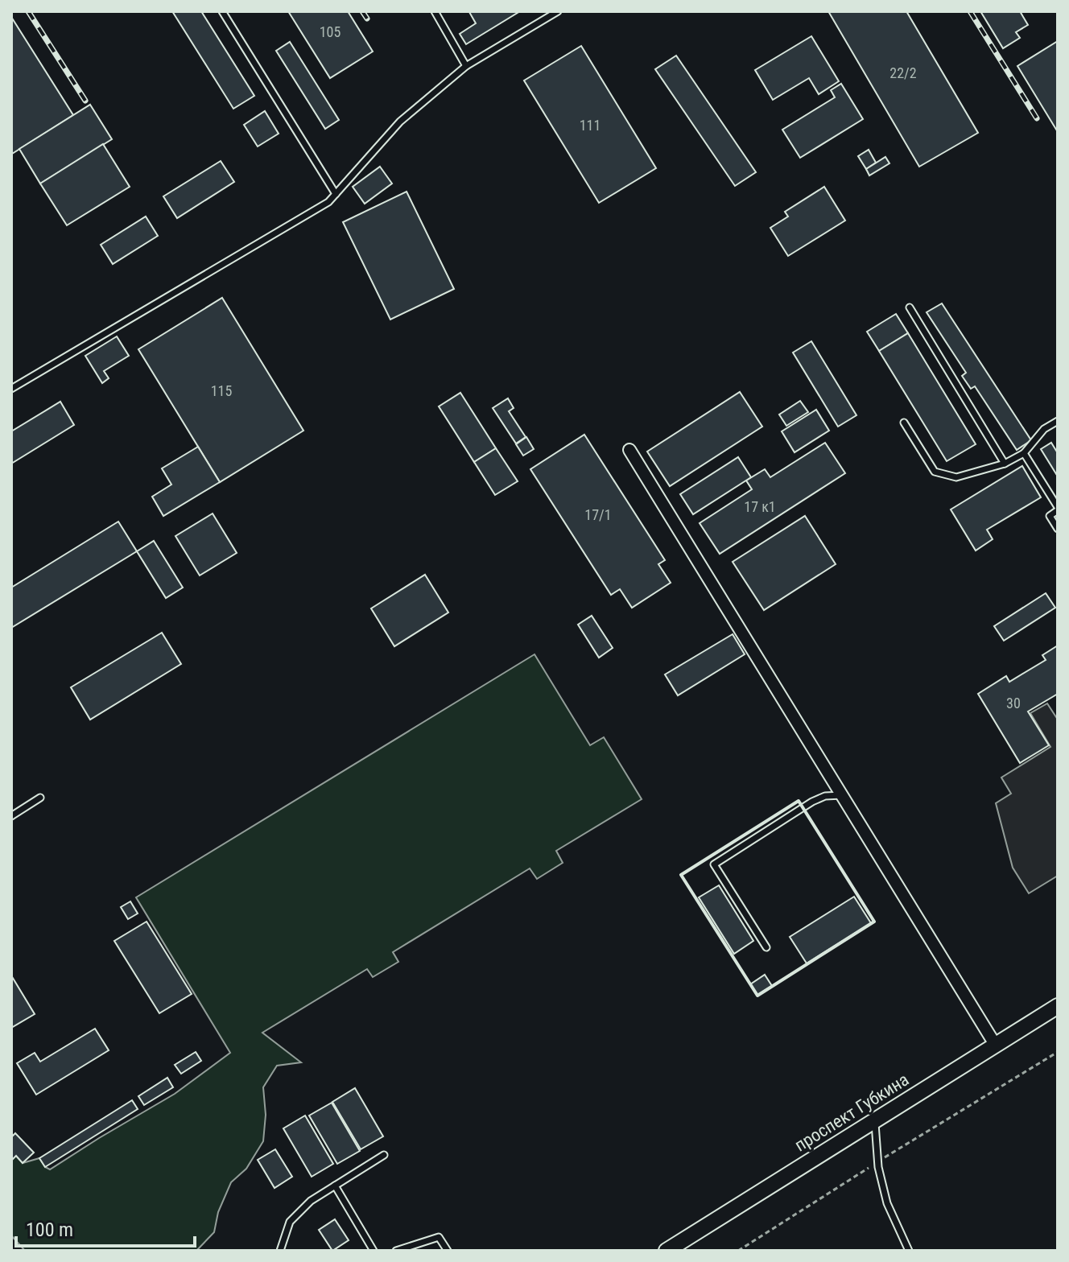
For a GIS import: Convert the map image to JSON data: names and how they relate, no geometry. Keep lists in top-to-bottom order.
{
  "streets": {
    "main road": ["проспект Губкина"]
  },
  "house_numbers": [
    "105",
    "22/2",
    "111",
    "115",
    "17 к1",
    "17/1",
    "30"
  ],
  "scale_bar": "100 m"
}
